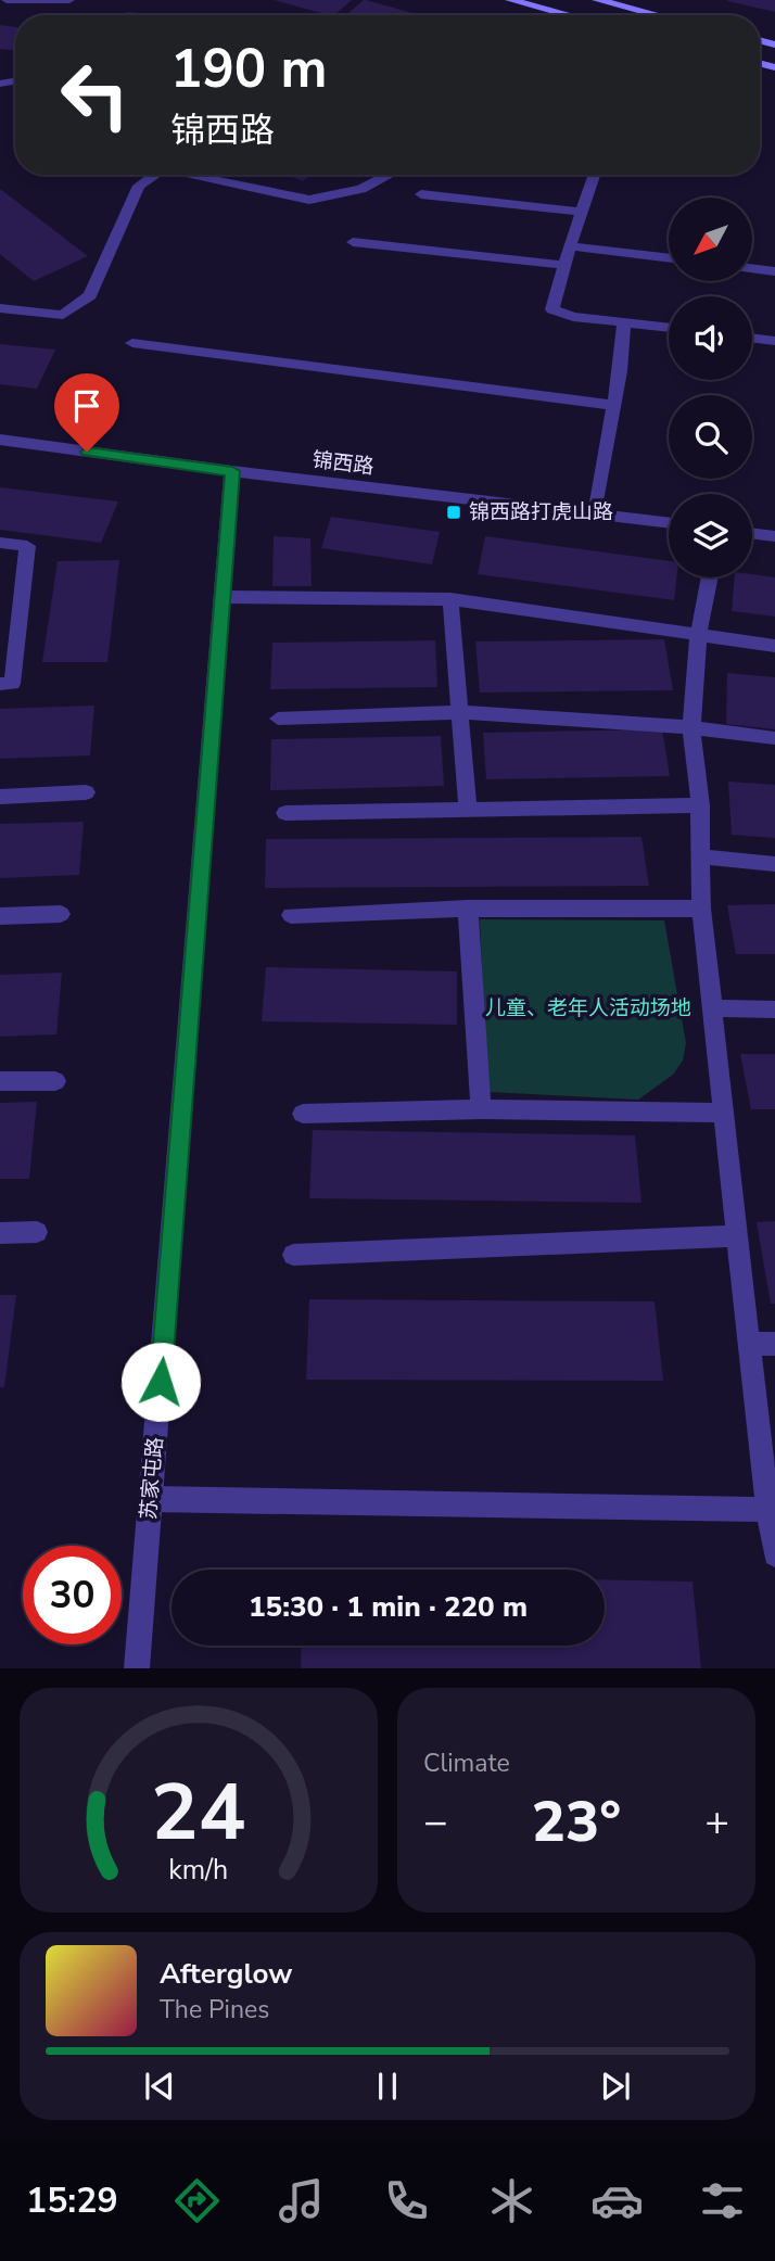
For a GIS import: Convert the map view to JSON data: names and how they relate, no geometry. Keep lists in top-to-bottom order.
{
  "streets": {
    "street": ["锦西路", "苏家屯路"]
  },
  "crossings": [
    ["锦西路", "苏家屯路"]
  ],
  "parks": ["儿童、老年人活动场地"],
  "places": {
    "transit": ["锦西路打虎山路"]
  },
  "north": "bottom left",
  "page": {
    "turn": ["190 m", "锦西路"],
    "limit": "30",
    "trip": "15:30 · 1 min · 220 m",
    "tile": "Climate",
    "heat": ["−", "23°", "+"],
    "song": ["Afterglow", "The Pines"],
    "tabs": "15:29",
    "gauge": ["24", "km/h"]
  }
}
